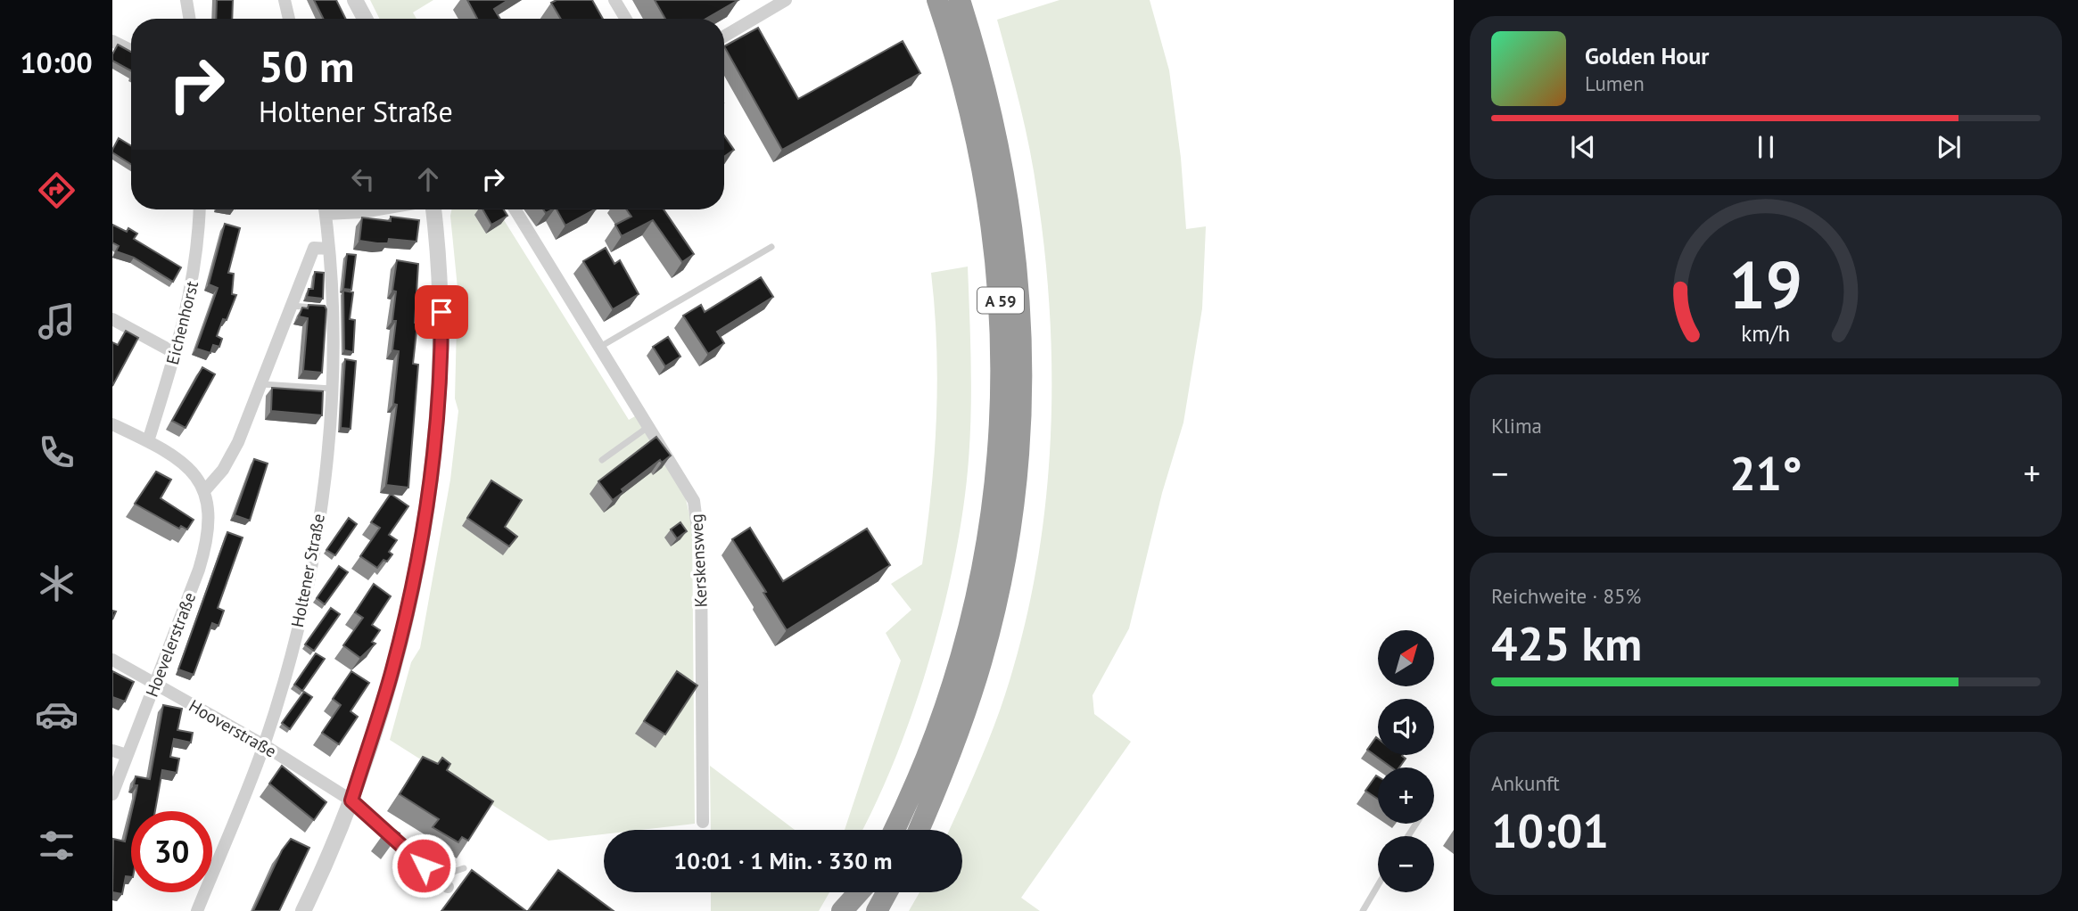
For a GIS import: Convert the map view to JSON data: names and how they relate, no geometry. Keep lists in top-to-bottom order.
{
  "streets": {
    "highway": ["A 59"],
    "street": [
      "Eichenhorst",
      "Kerskensweg",
      "Holtener Straße",
      "Hoevelerstraße",
      "Hooverstraße"
    ]
  },
  "crossings": [
    ["Eichenhorst", "Hoevelerstraße"],
    ["Holtener Straße", "Hooverstraße"],
    ["Hoevelerstraße", "Hooverstraße"]
  ],
  "north": "top right",
  "page": {
    "tabs": "10:00",
    "turn": ["50 m", "Holtener Straße"],
    "song": ["Golden Hour", "Lumen"],
    "tile": [
      "Klima",
      ["Reichweite · 85%", "425 km"],
      ["Ankunft", "10:01"]
    ],
    "heat": ["−", "21°", "+"],
    "map_buttons": ["+", "−"],
    "limit": "30",
    "trip": "10:01 · 1 Min. · 330 m",
    "gauge": ["19", "km/h"]
  }
}
